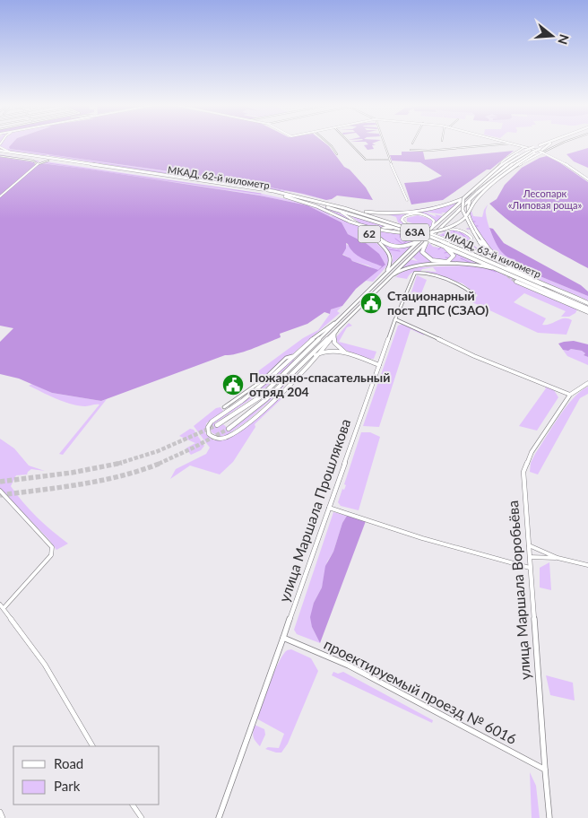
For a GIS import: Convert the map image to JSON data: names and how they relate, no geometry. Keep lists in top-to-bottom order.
{
  "streets": {
    "highway": ["МКАД, 62-й километр", "63A", "МКАД, 63-й километр"],
    "main road": ["62"],
    "street": ["улица Маршала Прошлякова", "улица Маршала Воробьёва", "проектируемый проезд № 6016"]
  },
  "crossings": [
    ["МКАД, 62-й километр", "63A"],
    ["МКАД, 62-й километр", "МКАД, 63-й километр"],
    ["63A", "МКАД, 63-й километр"],
    ["62", "МКАД, 63-й километр"],
    ["улица Маршала Прошлякова", "проектируемый проезд № 6016"],
    ["улица Маршала Воробьёва", "проектируемый проезд № 6016"]
  ],
  "parks": ["Лесопарк «Липовая роща»"],
  "places": {
    "public building": ["Стационарный пост ДПС (СЗАО)", "Пожарно-спасательный отряд 204"]
  },
  "legend": ["Road", "Park"],
  "north": "right"
}
